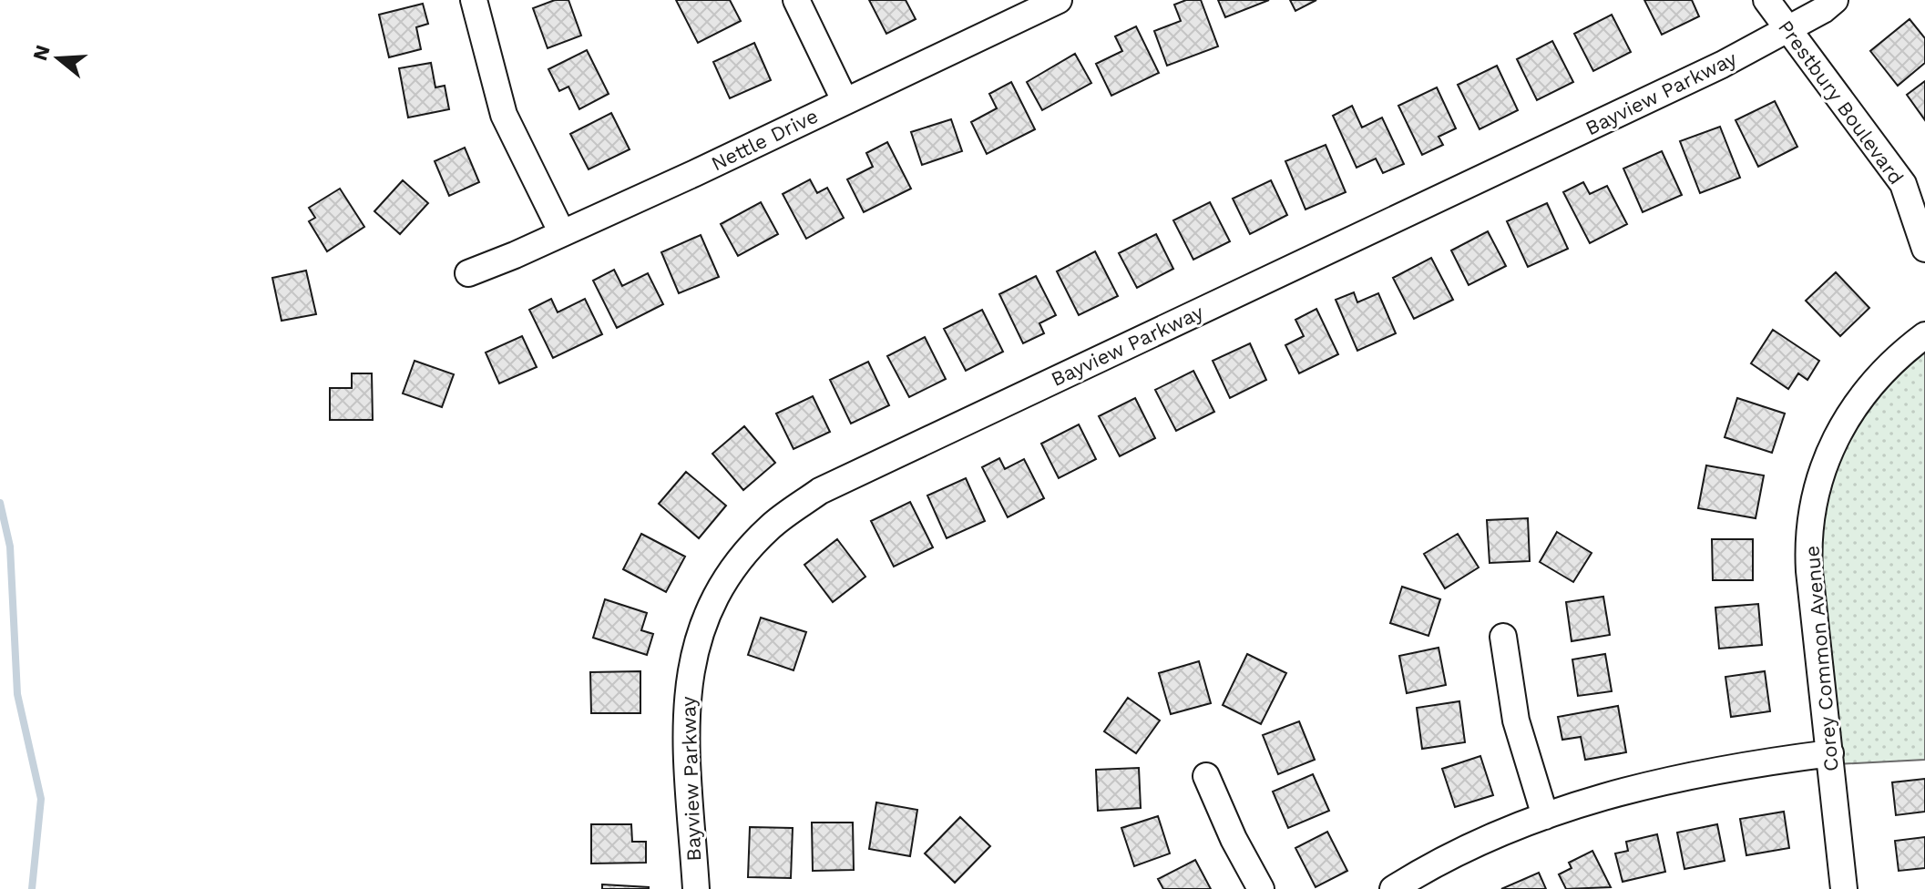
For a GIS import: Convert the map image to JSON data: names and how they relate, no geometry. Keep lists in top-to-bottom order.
{
  "streets": {
    "street": [
      "Bayview Parkway",
      "Prestbury Boulevard",
      "Nettle Drive",
      "Corey Common Avenue"
    ]
  },
  "crossings": [
    ["Bayview Parkway", "Prestbury Boulevard"]
  ],
  "north": "left"
}
